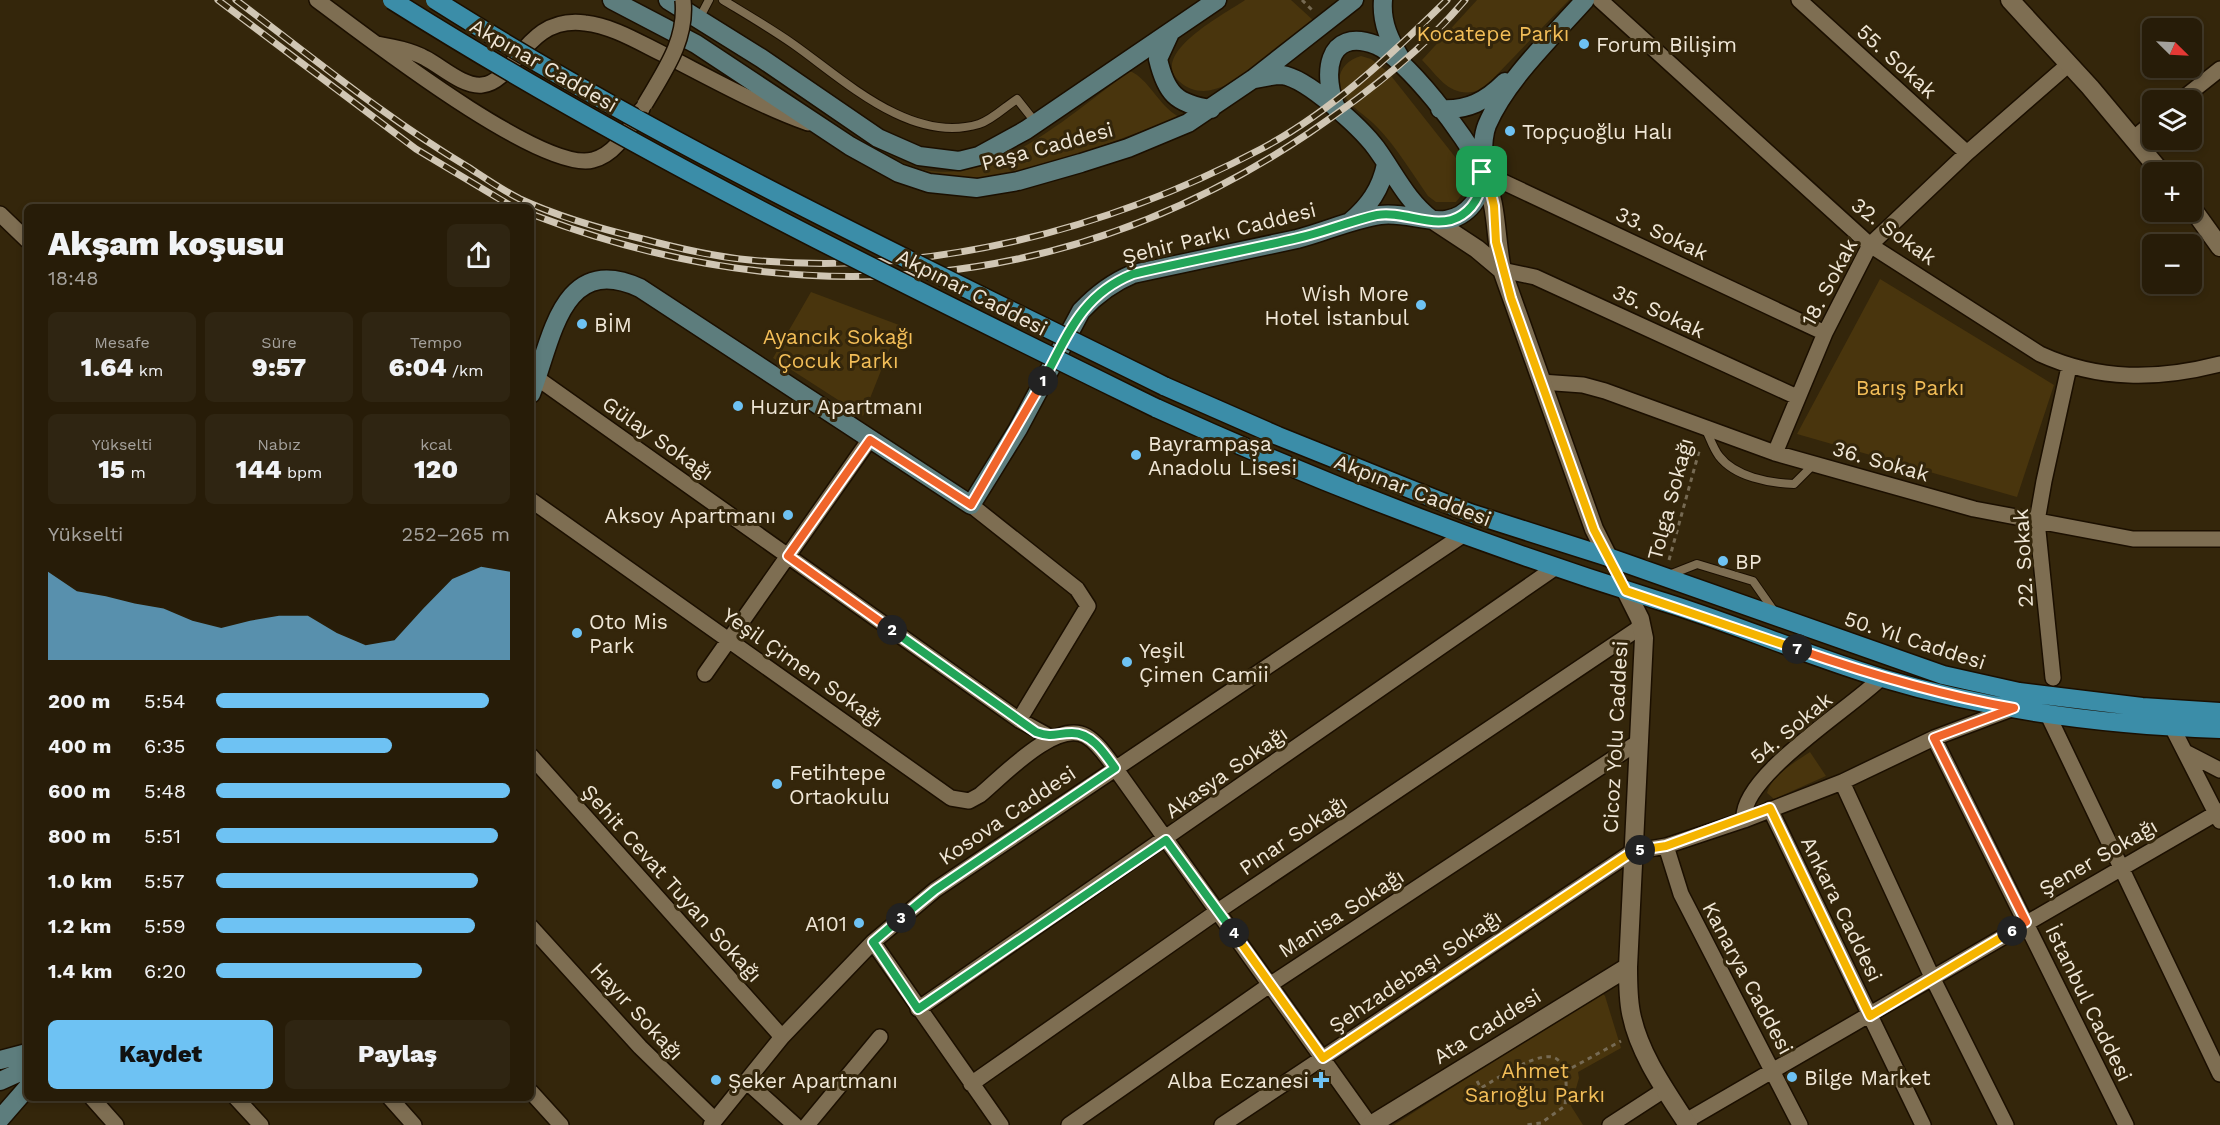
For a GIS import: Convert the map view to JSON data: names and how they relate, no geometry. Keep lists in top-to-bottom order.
{
  "streets": {
    "main road": [
      "Akpınar Caddesi",
      "Paşa Caddesi",
      "Şehir Parkı Caddesi",
      "50. Yıl Caddesi"
    ],
    "street": [
      "55. Sokak",
      "32. Sokak",
      "33. Sokak",
      "18. Sokak",
      "35. Sokak",
      "Gülay Sokağı",
      "36. Sokak",
      "22. Sokak",
      "Yeşil Çimen Sokağı",
      "54. Sokak",
      "Cicoz Yolu Caddesi",
      "Akasya Sokağı",
      "Kosova Caddesi",
      "Pınar Sokağı",
      "Şener Sokağı",
      "Şehit Cevat Tuyan Sokağı",
      "Ankara Caddesi",
      "Manisa Sokağı",
      "Şehzadebaşı Sokağı",
      "Kanarya Caddesi",
      "İstanbul Caddesi",
      "Hayır Sokağı",
      "Ata Caddesi"
    ],
    "path": ["Tolga Sokağı"]
  },
  "crossings": [
    ["55. Sokak", "18. Sokak"],
    ["Akpınar Caddesi", "50. Yıl Caddesi"],
    ["Akpınar Caddesi", "Cicoz Yolu Caddesi"],
    ["Akpınar Caddesi", "Akasya Sokağı"],
    ["Akpınar Caddesi", "Kosova Caddesi"],
    ["32. Sokak", "18. Sokak"],
    ["32. Sokak", "22. Sokak"],
    ["Şehir Parkı Caddesi", "33. Sokak"],
    ["33. Sokak", "18. Sokak"],
    ["18. Sokak", "35. Sokak"],
    ["18. Sokak", "36. Sokak"],
    ["Gülay Sokağı", "Yeşil Çimen Sokağı"],
    ["36. Sokak", "Tolga Sokağı"],
    ["36. Sokak", "22. Sokak"],
    ["Tolga Sokağı", "50. Yıl Caddesi"],
    ["50. Yıl Caddesi", "54. Sokak"],
    ["50. Yıl Caddesi", "Cicoz Yolu Caddesi"],
    ["Cicoz Yolu Caddesi", "Pınar Sokağı"],
    ["Cicoz Yolu Caddesi", "Şener Sokağı"],
    ["Cicoz Yolu Caddesi", "Manisa Sokağı"],
    ["Cicoz Yolu Caddesi", "Şehzadebaşı Sokağı"],
    ["Cicoz Yolu Caddesi", "Ata Caddesi"],
    ["Kosova Caddesi", "Şehit Cevat Tuyan Sokağı"],
    ["Kosova Caddesi", "Hayır Sokağı"],
    ["Şener Sokağı", "Ankara Caddesi"],
    ["Şener Sokağı", "Kanarya Caddesi"],
    ["Şener Sokağı", "İstanbul Caddesi"]
  ],
  "parks": [
    "Kocatepe Parkı",
    "Ayancık Sokağı Çocuk Parkı",
    "Barış Parkı",
    "Ahmet Sarıoğlu Parkı"
  ],
  "places": {
    "other": [
      "Forum Bilişim",
      "Topçuoğlu Halı",
      "Wish More Hotel İstanbul",
      "BİM",
      "Huzur Apartmanı",
      "Bayrampaşa Anadolu Lisesi",
      "Aksoy Apartmanı",
      "BP",
      "Oto Mis Park",
      "Yeşil Çimen Camii",
      "Fetihtepe Ortaokulu",
      "A101",
      "Bilge Market",
      "Şeker Apartmanı"
    ],
    "health": ["Alba Eczanesi"]
  },
  "north": "bottom right",
  "page": {
    "map_buttons": ["+", "−"],
    "heading": ["Akşam koşusu", "18:48"],
    "stats": [
      ["Mesafe", "1.64 km"],
      ["Süre", "9:57"],
      ["Tempo", "6:04 /km"],
      ["Yükselti", "15 m"],
      ["Nabız", "144 bpm"],
      ["kcal", "120"]
    ],
    "pins": [
      "1",
      "2",
      "7",
      "5",
      "3",
      "6",
      "4"
    ],
    "chart": ["Yükselti", "252–265 m"],
    "list": [
      {
        "name": "200 m",
        "note": "5:54"
      },
      {
        "name": "400 m",
        "note": "6:35"
      },
      {
        "name": "600 m",
        "note": "5:48"
      },
      {
        "name": "800 m",
        "note": "5:51"
      },
      {
        "name": "1.0 km",
        "note": "5:57"
      },
      {
        "name": "1.2 km",
        "note": "5:59"
      },
      {
        "name": "1.4 km",
        "note": "6:20"
      }
    ],
    "buttons": ["Kaydet", "Paylaş"]
  }
}
